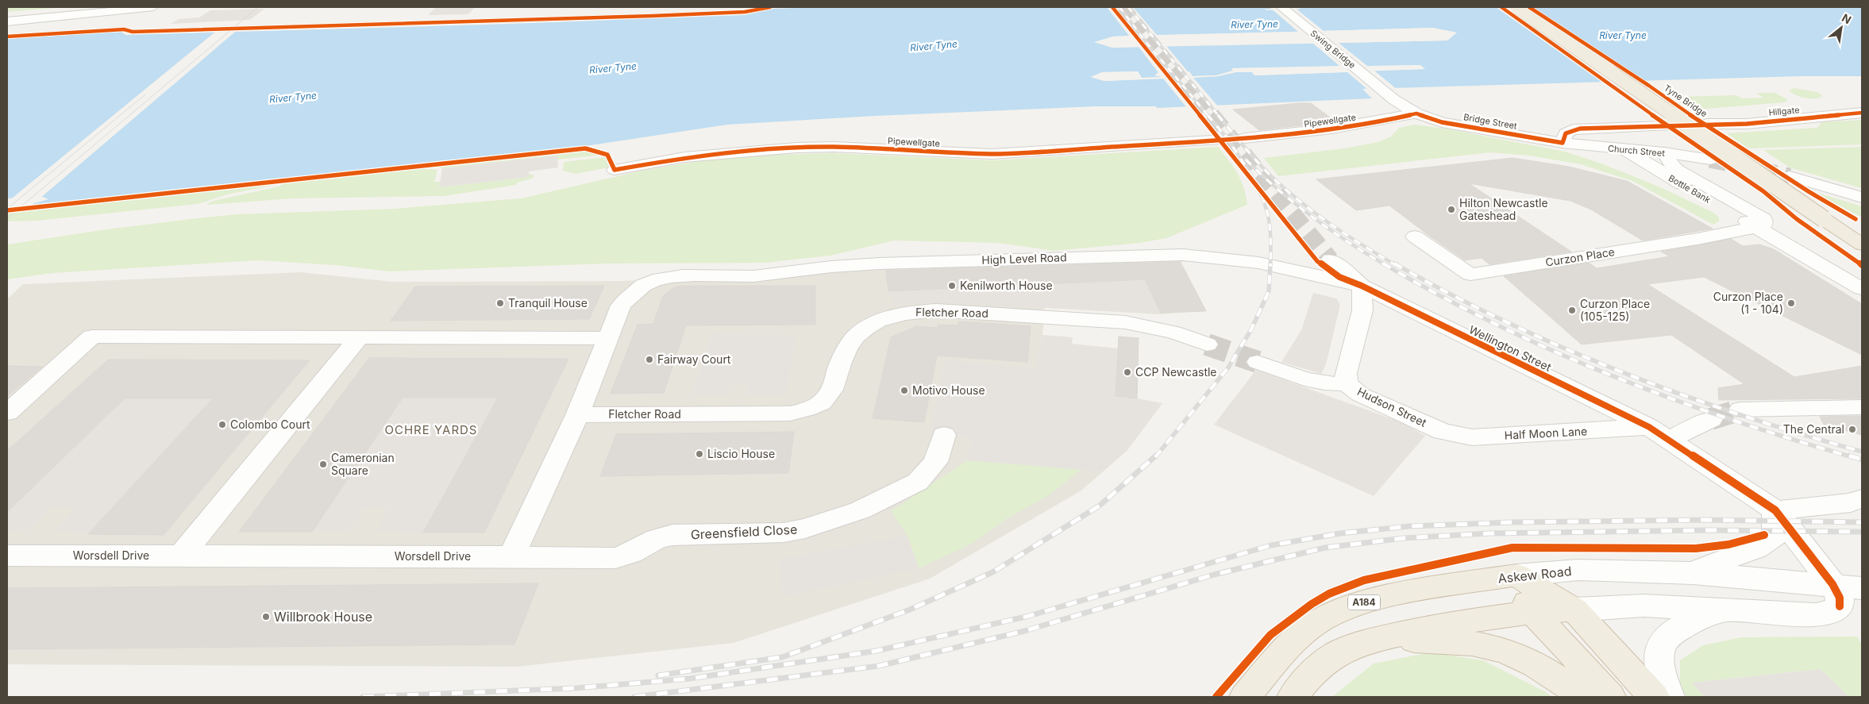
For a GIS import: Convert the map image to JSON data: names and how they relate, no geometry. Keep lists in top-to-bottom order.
{
  "streets": {
    "highway": ["Tyne Bridge", "Askew Road", "A184"],
    "street": [
      "Swing Bridge",
      "Hillgate",
      "Pipewellgate",
      "Bridge Street",
      "Church Street",
      "Bottle Bank",
      "Curzon Place",
      "High Level Road",
      "Fletcher Road",
      "Wellington Street",
      "Hudson Street",
      "Half Moon Lane",
      "Greensfield Close",
      "Worsdell Drive"
    ]
  },
  "crossings": [
    ["Swing Bridge", "Bridge Street"],
    ["Pipewellgate", "Bridge Street"],
    ["Bridge Street", "Church Street"],
    ["Church Street", "Bottle Bank"],
    ["Bottle Bank", "Curzon Place"],
    ["High Level Road", "Wellington Street"],
    ["High Level Road", "Hudson Street"],
    ["Wellington Street", "Hudson Street"],
    ["Wellington Street", "Half Moon Lane"],
    ["Wellington Street", "Askew Road"],
    ["Hudson Street", "Half Moon Lane"],
    ["Greensfield Close", "Worsdell Drive"]
  ],
  "districts": ["OCHRE YARDS"],
  "water": ["River Tyne"],
  "places": [
    "Hilton Newcastle Gateshead",
    "Kenilworth House",
    "Tranquil House",
    "Curzon Place (1 - 104)",
    "Curzon Place (105-125)",
    "Fairway Court",
    "CCP Newcastle",
    "Motivo House",
    "Colombo Court",
    "The Central",
    "Liscio House",
    "Cameronian Square",
    "Willbrook House"
  ],
  "north": "top right"
}
